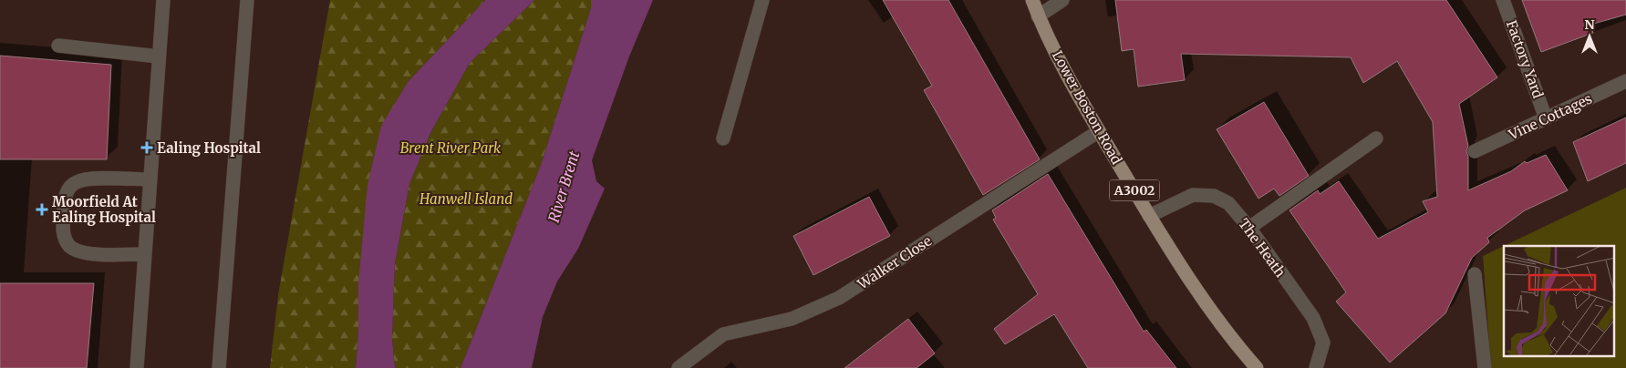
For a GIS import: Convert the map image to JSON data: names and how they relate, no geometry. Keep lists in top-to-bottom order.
{
  "streets": {
    "main road": ["Lower Boston Road", "A3002"],
    "street": [
      "Factory Yard",
      "Vine Cottages",
      "The Heath",
      "Walker Close"
    ]
  },
  "crossings": [
    ["Factory Yard", "Vine Cottages"],
    ["Lower Boston Road", "The Heath"],
    ["Lower Boston Road", "Walker Close"]
  ],
  "water": ["River Brent"],
  "parks": ["Brent River Park", "Hanwell Island"],
  "places": {
    "health": ["Ealing Hospital", "Moorfield At Ealing Hospital"]
  },
  "north": "top"
}
